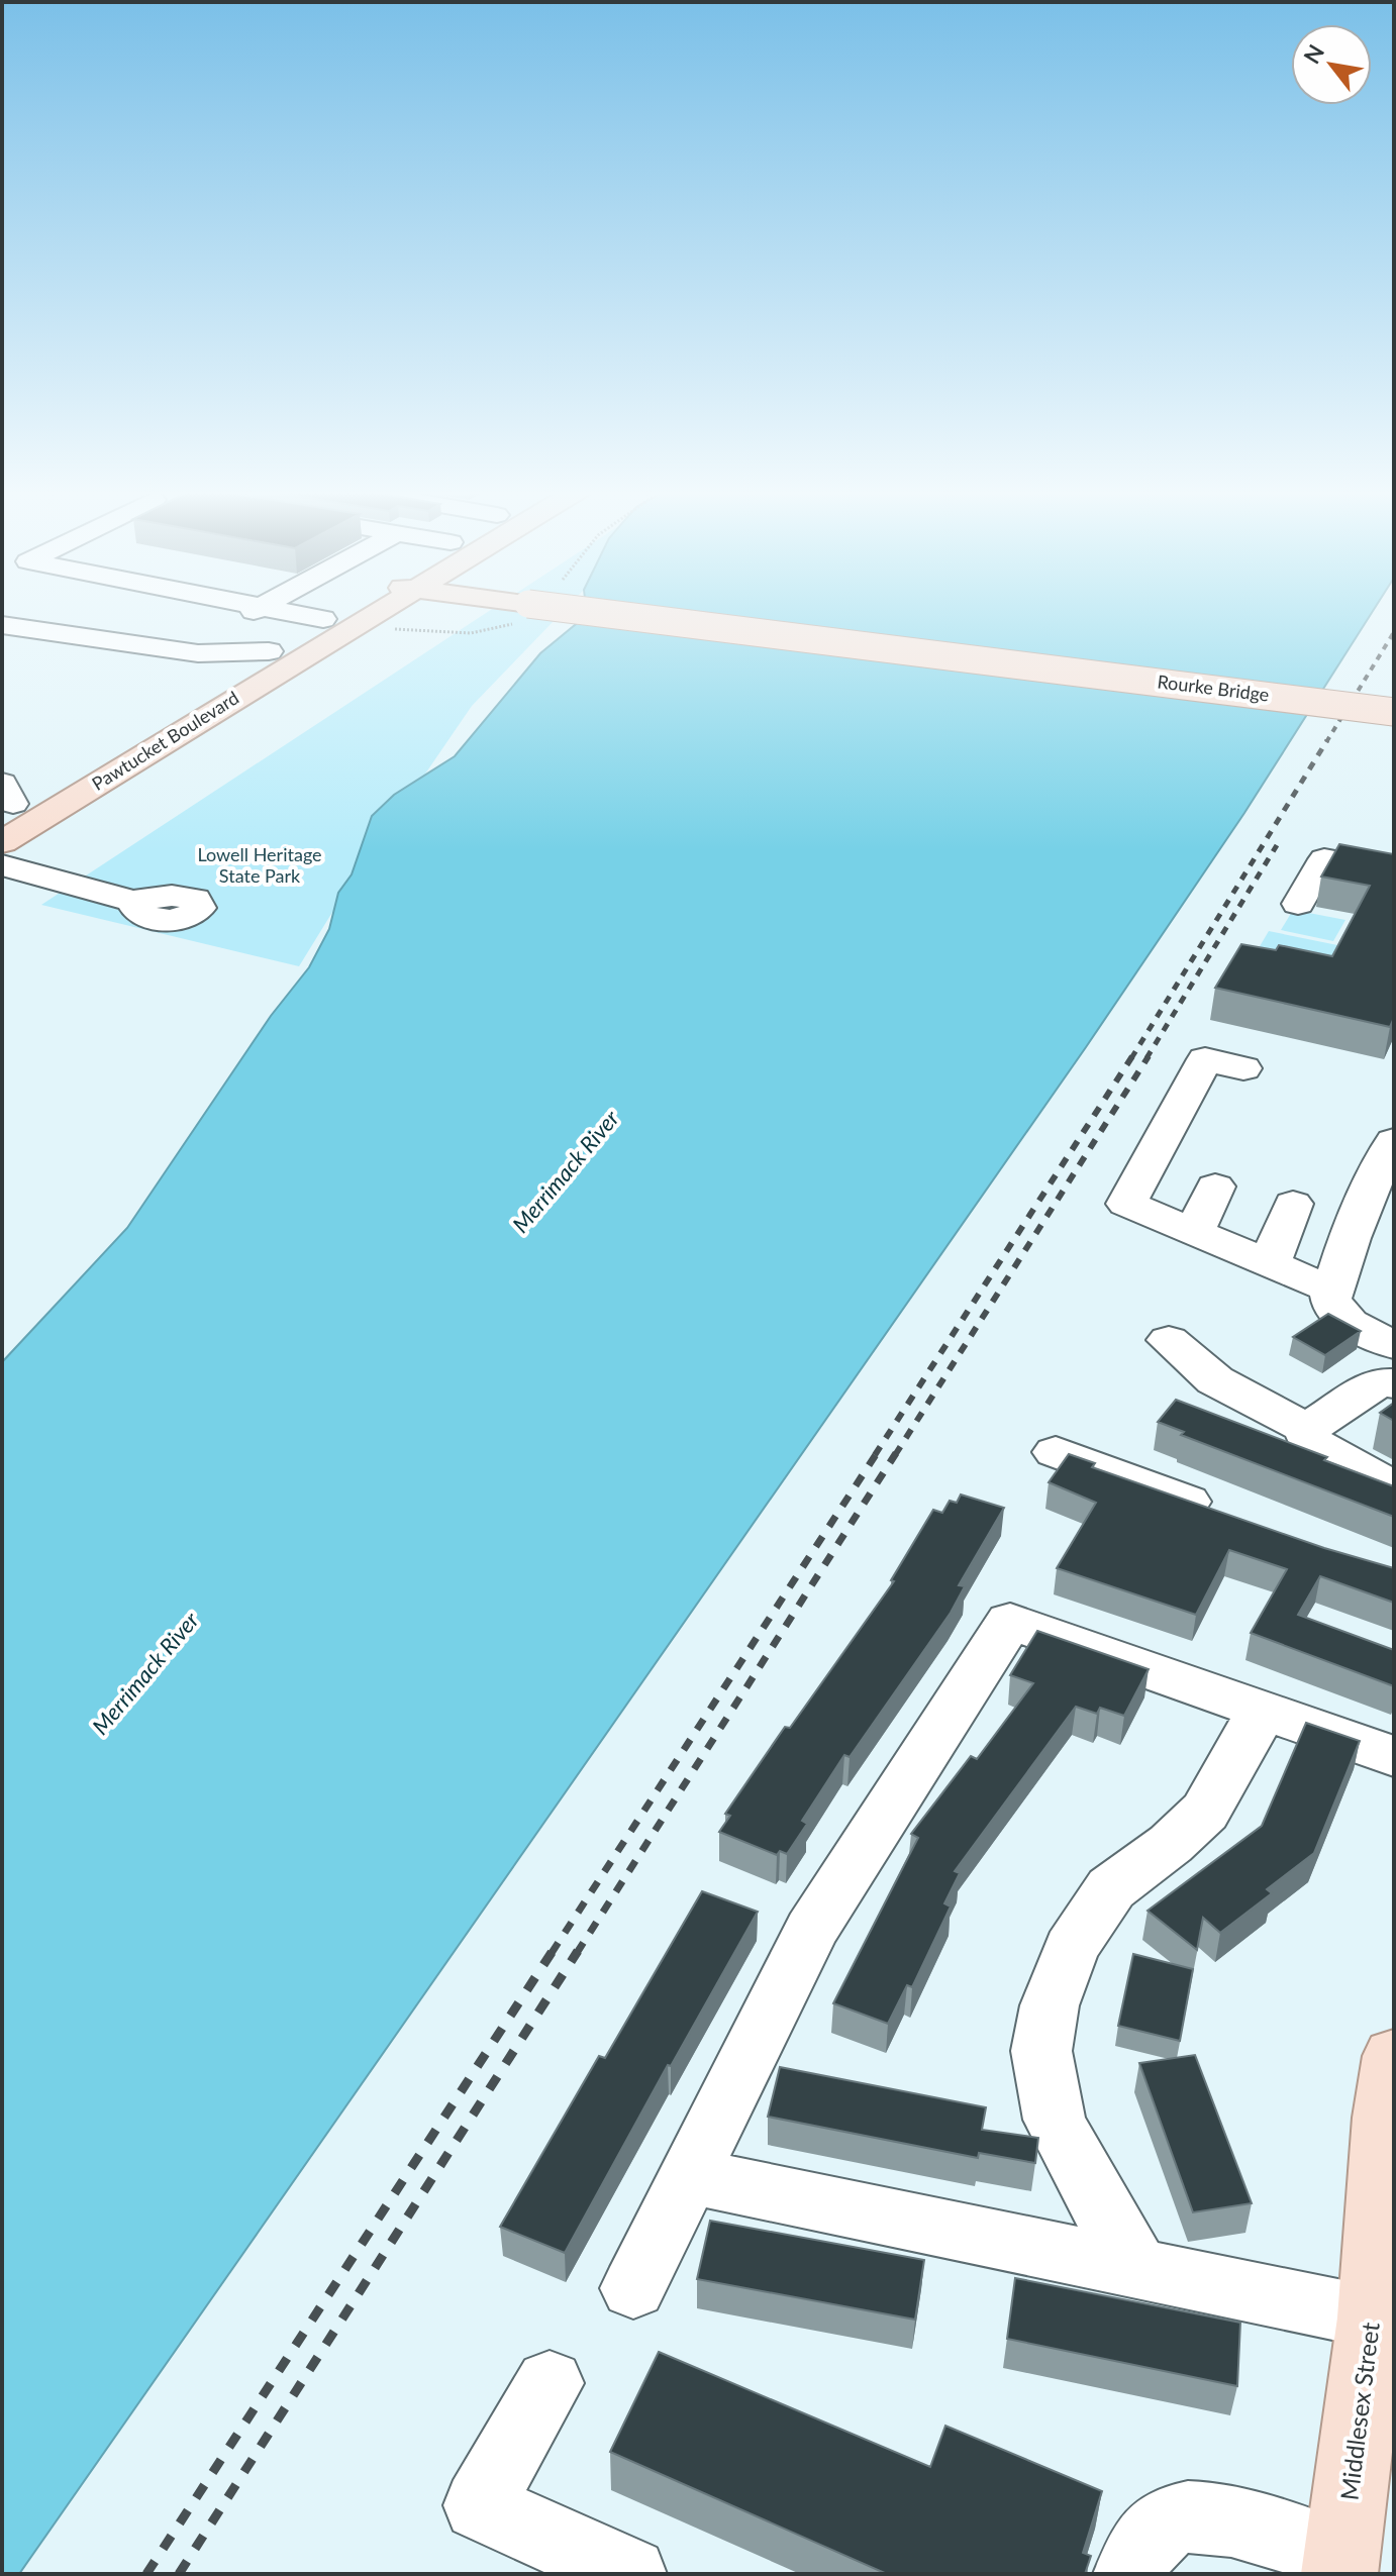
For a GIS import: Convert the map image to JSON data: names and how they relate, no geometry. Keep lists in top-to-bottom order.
{
  "streets": {
    "main road": ["Rourke Bridge", "Pawtucket Boulevard", "Middlesex Street"]
  },
  "water": ["Merrimack River"],
  "parks": ["Lowell Heritage State Park"],
  "north": "top left"
}
